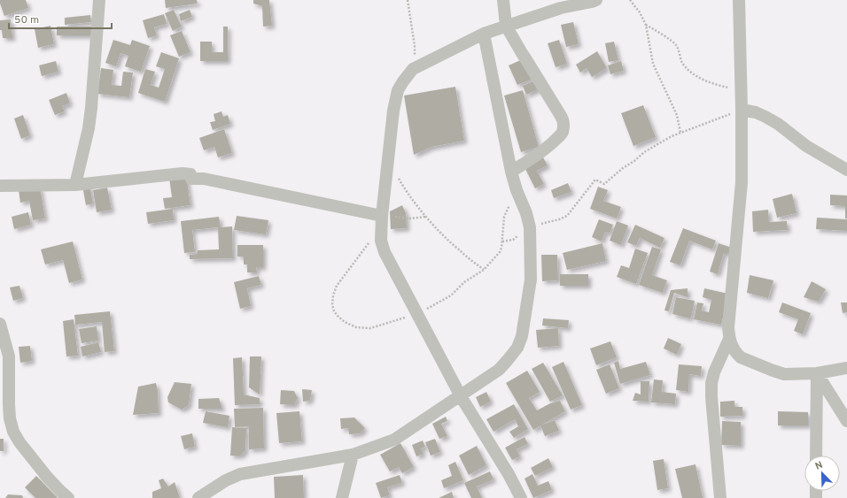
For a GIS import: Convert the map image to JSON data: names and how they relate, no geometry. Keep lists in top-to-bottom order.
{
  "scale_bar": "50 m",
  "north": "top left"
}
